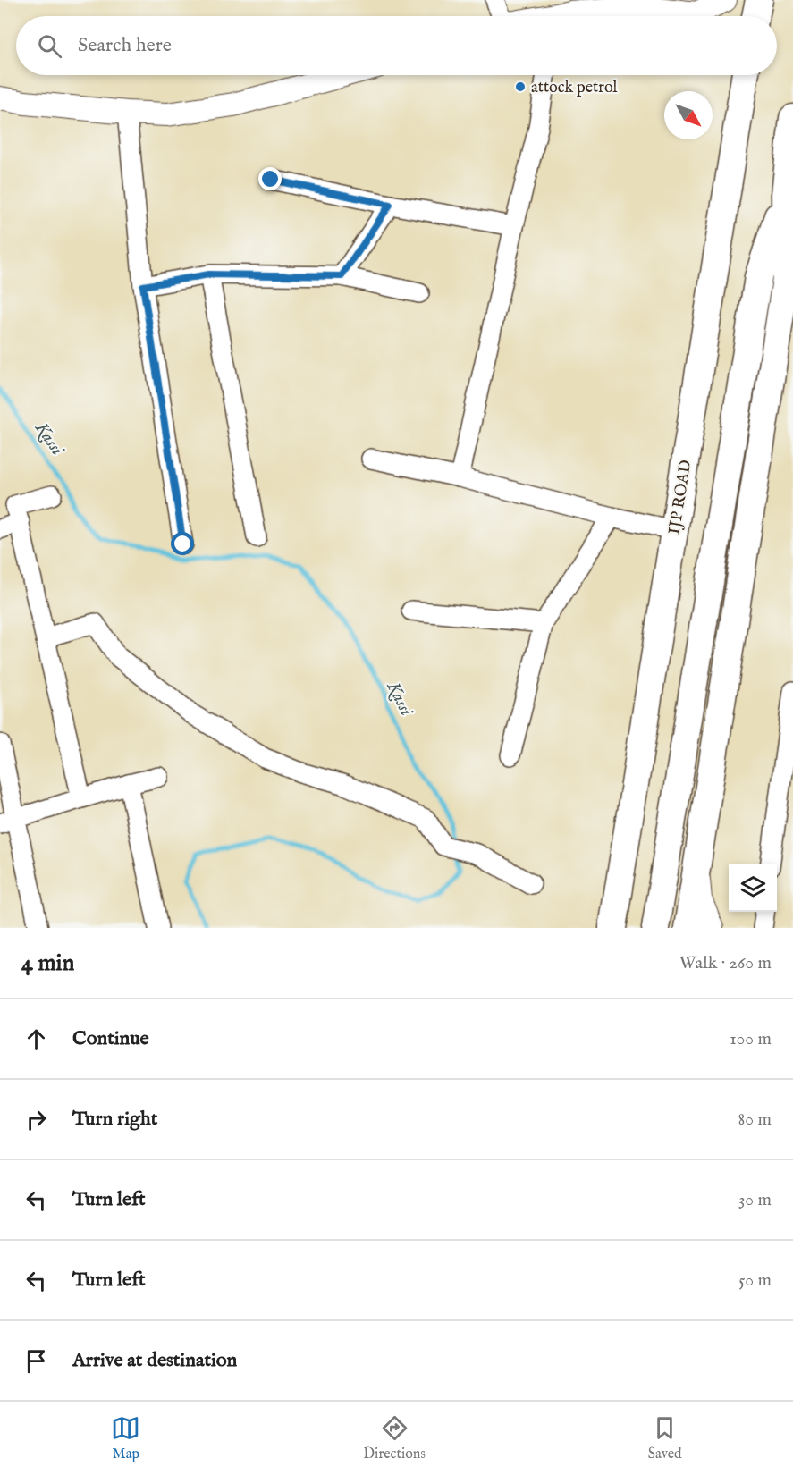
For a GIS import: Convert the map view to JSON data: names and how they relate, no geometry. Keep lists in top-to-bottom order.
{
  "streets": {
    "highway": ["IJP ROAD"]
  },
  "water": ["Kassi"],
  "places": ["attock petrol"],
  "north": "bottom right",
  "page": {
    "search": "Search here",
    "heading": ["4 min", "Walk · 260 m"],
    "list": [
      ["Continue", "100 m"],
      ["Turn right", "80 m"],
      ["Turn left", "30 m"],
      ["Turn left", "50 m"],
      "Arrive at destination"
    ],
    "nav": ["Map", "Directions", "Saved"]
  }
}
